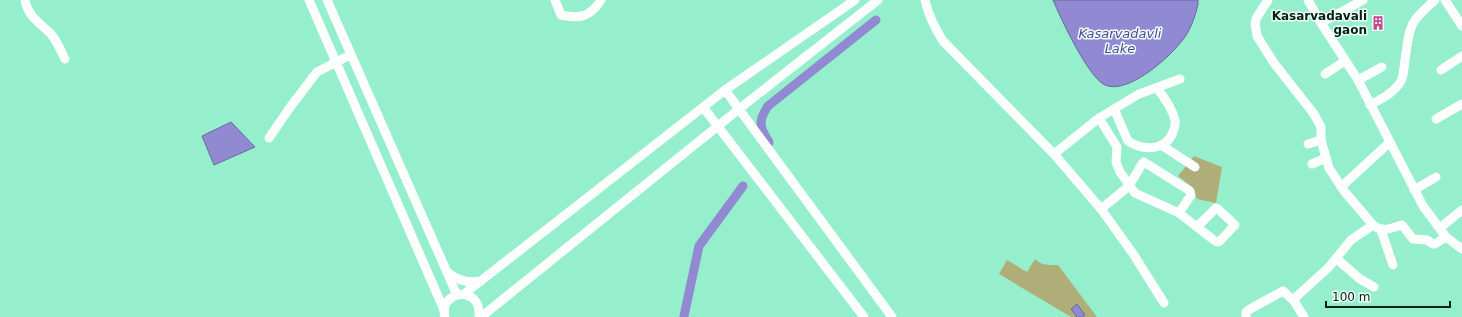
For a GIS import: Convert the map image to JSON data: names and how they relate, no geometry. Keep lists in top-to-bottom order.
{
  "water": ["Kasarvadavli Lake"],
  "places": {
    "building": ["Kasarvadavali gaon"]
  },
  "scale_bar": "100 m"
}
